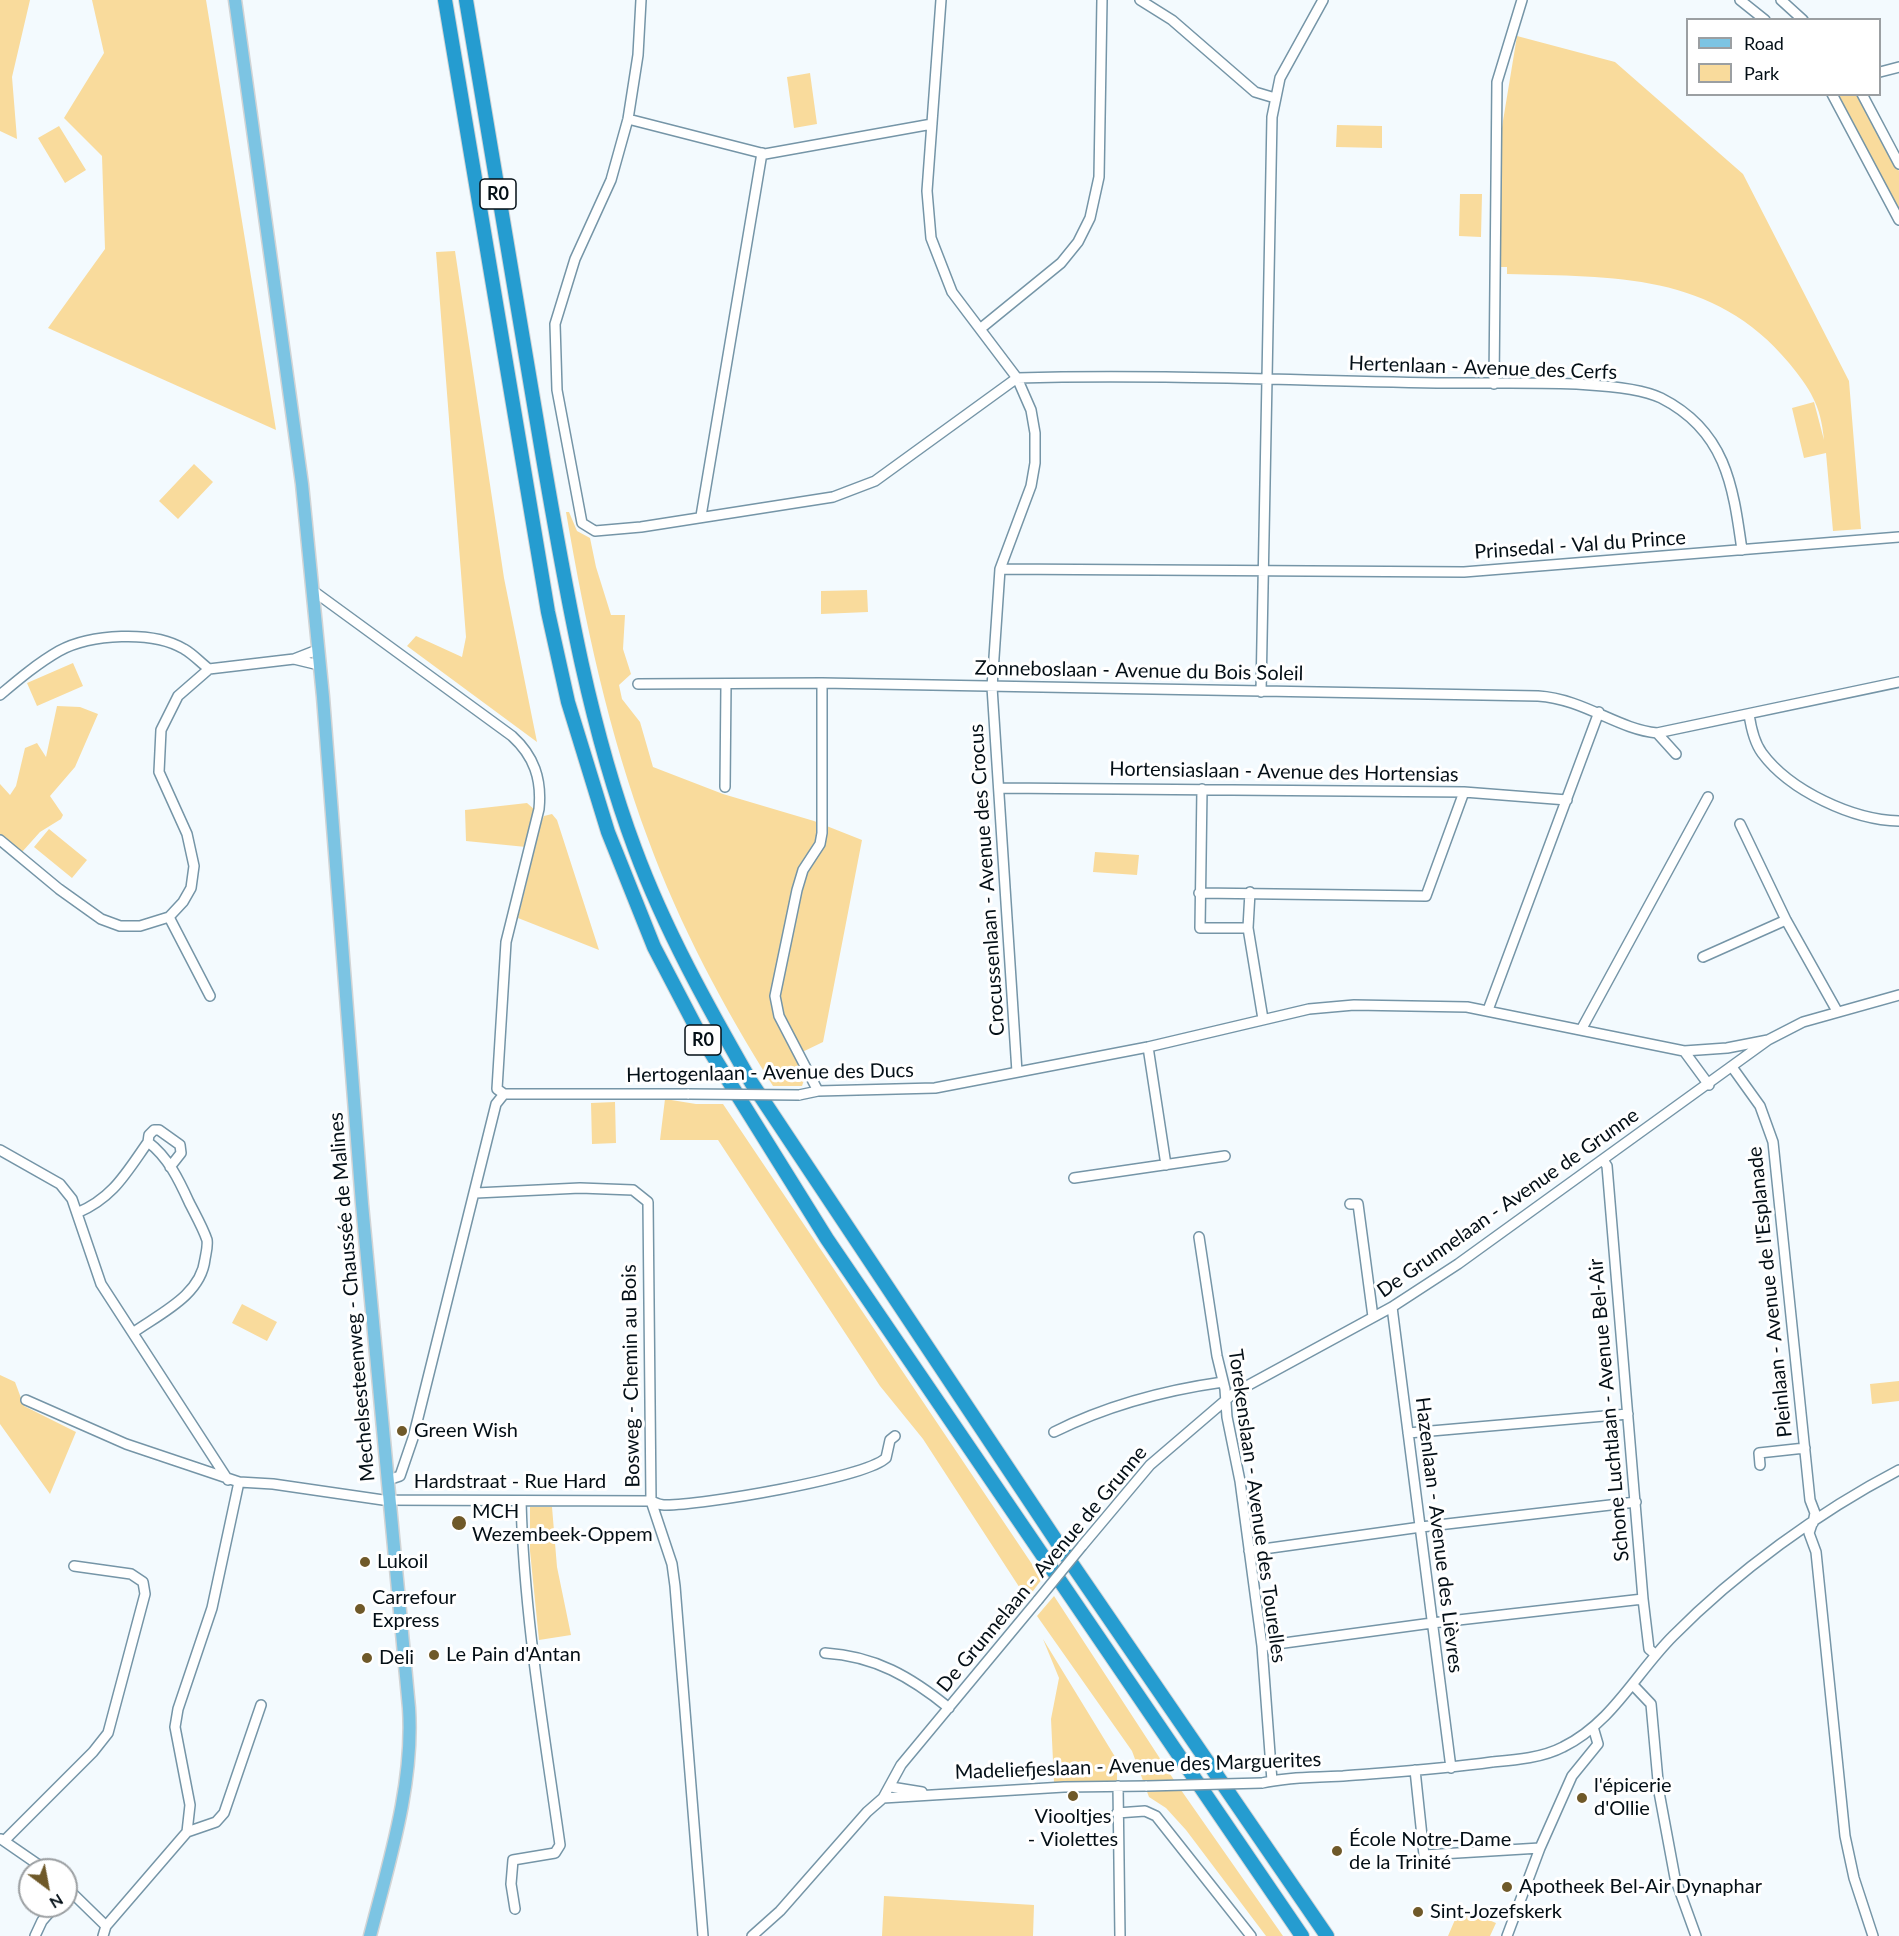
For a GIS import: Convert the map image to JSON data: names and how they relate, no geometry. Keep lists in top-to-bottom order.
{
  "streets": {
    "highway": ["R0"],
    "main road": ["Mechelsesteenweg - Chaussée de Malines"],
    "street": [
      "Hertenlaan - Avenue des Cerfs",
      "Prinsedal - Val du Prince",
      "Zonneboslaan - Avenue du Bois Soleil",
      "Hortensiaslaan - Avenue des Hortensias",
      "Crocussenlaan - Avenue des Crocus",
      "Hertogenlaan - Avenue des Ducs",
      "De Grunnelaan - Avenue de Grunne",
      "Pleinlaan - Avenue de l'Esplanade",
      "Bosweg - Chemin au Bois",
      "Schone Luchtlaan - Avenue Bel-Air",
      "Hardstraat - Rue Hard",
      "Torekenslaan - Avenue des Tourelles",
      "Hazenlaan - Avenue des Lièvres",
      "Madeliefjeslaan - Avenue des Marguerites"
    ]
  },
  "crossings": [
    ["Hertenlaan - Avenue des Cerfs", "Prinsedal - Val du Prince"],
    ["Hertenlaan - Avenue des Cerfs", "Crocussenlaan - Avenue des Crocus"],
    ["Prinsedal - Val du Prince", "Crocussenlaan - Avenue des Crocus"],
    ["Zonneboslaan - Avenue du Bois Soleil", "Crocussenlaan - Avenue des Crocus"],
    ["Hortensiaslaan - Avenue des Hortensias", "Crocussenlaan - Avenue des Crocus"],
    ["Crocussenlaan - Avenue des Crocus", "Hertogenlaan - Avenue des Ducs"],
    ["Hertogenlaan - Avenue des Ducs", "De Grunnelaan - Avenue de Grunne"],
    ["De Grunnelaan - Avenue de Grunne", "Pleinlaan - Avenue de l'Esplanade"],
    ["De Grunnelaan - Avenue de Grunne", "Schone Luchtlaan - Avenue Bel-Air"],
    ["De Grunnelaan - Avenue de Grunne", "Torekenslaan - Avenue des Tourelles"],
    ["De Grunnelaan - Avenue de Grunne", "Hazenlaan - Avenue des Lièvres"],
    ["De Grunnelaan - Avenue de Grunne", "Madeliefjeslaan - Avenue des Marguerites"],
    ["Pleinlaan - Avenue de l'Esplanade", "Madeliefjeslaan - Avenue des Marguerites"],
    ["Mechelsesteenweg - Chaussée de Malines", "Hardstraat - Rue Hard"],
    ["Bosweg - Chemin au Bois", "Hardstraat - Rue Hard"],
    ["Schone Luchtlaan - Avenue Bel-Air", "Madeliefjeslaan - Avenue des Marguerites"],
    ["Torekenslaan - Avenue des Tourelles", "Madeliefjeslaan - Avenue des Marguerites"],
    ["Hazenlaan - Avenue des Lièvres", "Madeliefjeslaan - Avenue des Marguerites"]
  ],
  "places": [
    "Green Wish",
    "MCH Wezembeek-Oppem",
    "Lukoil",
    "Carrefour Express",
    "Le Pain d'Antan",
    "Deli",
    "Viooltjes - Violettes",
    "l'épicerie d'Ollie",
    "École Notre-Dame de la Trinité",
    "Apotheek Bel-Air Dynaphar",
    "Sint-Jozefskerk"
  ],
  "legend": ["Road", "Park"],
  "north": "bottom right"
}
